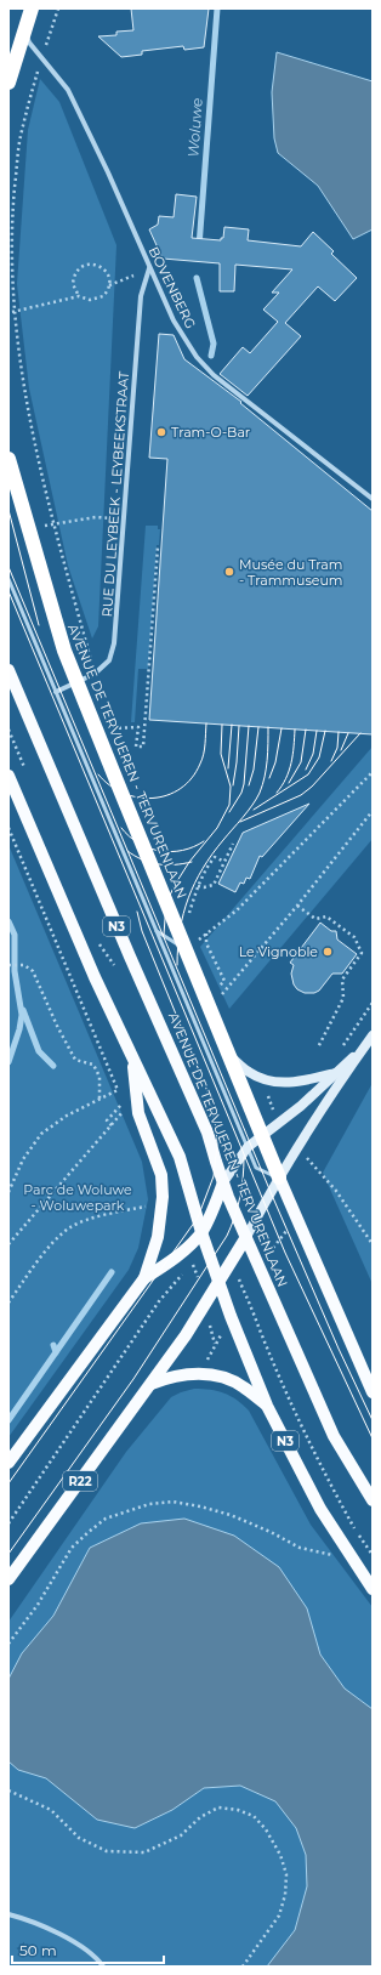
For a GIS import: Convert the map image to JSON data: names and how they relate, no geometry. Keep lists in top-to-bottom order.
{
  "streets": {
    "highway": ["AVENUE DE TERVUEREN - TERVURENLAAN"],
    "main road": ["N3", "R22"],
    "street": ["BOVENBERG", "RUE DU LEYBEEK - LEYBEEKSTRAAT"]
  },
  "crossings": [
    ["BOVENBERG", "RUE DU LEYBEEK - LEYBEEKSTRAAT"],
    ["RUE DU LEYBEEK - LEYBEEKSTRAAT", "AVENUE DE TERVUEREN - TERVURENLAAN"],
    ["AVENUE DE TERVUEREN - TERVURENLAAN", "R22"],
    ["N3", "R22"]
  ],
  "water": ["Woluwe"],
  "parks": ["Parc de Woluwe - Woluwepark"],
  "places": ["Tram-O-Bar", "Musée du Tram - Trammuseum", "Le Vignoble"],
  "scale_bar": "50 m"
}
